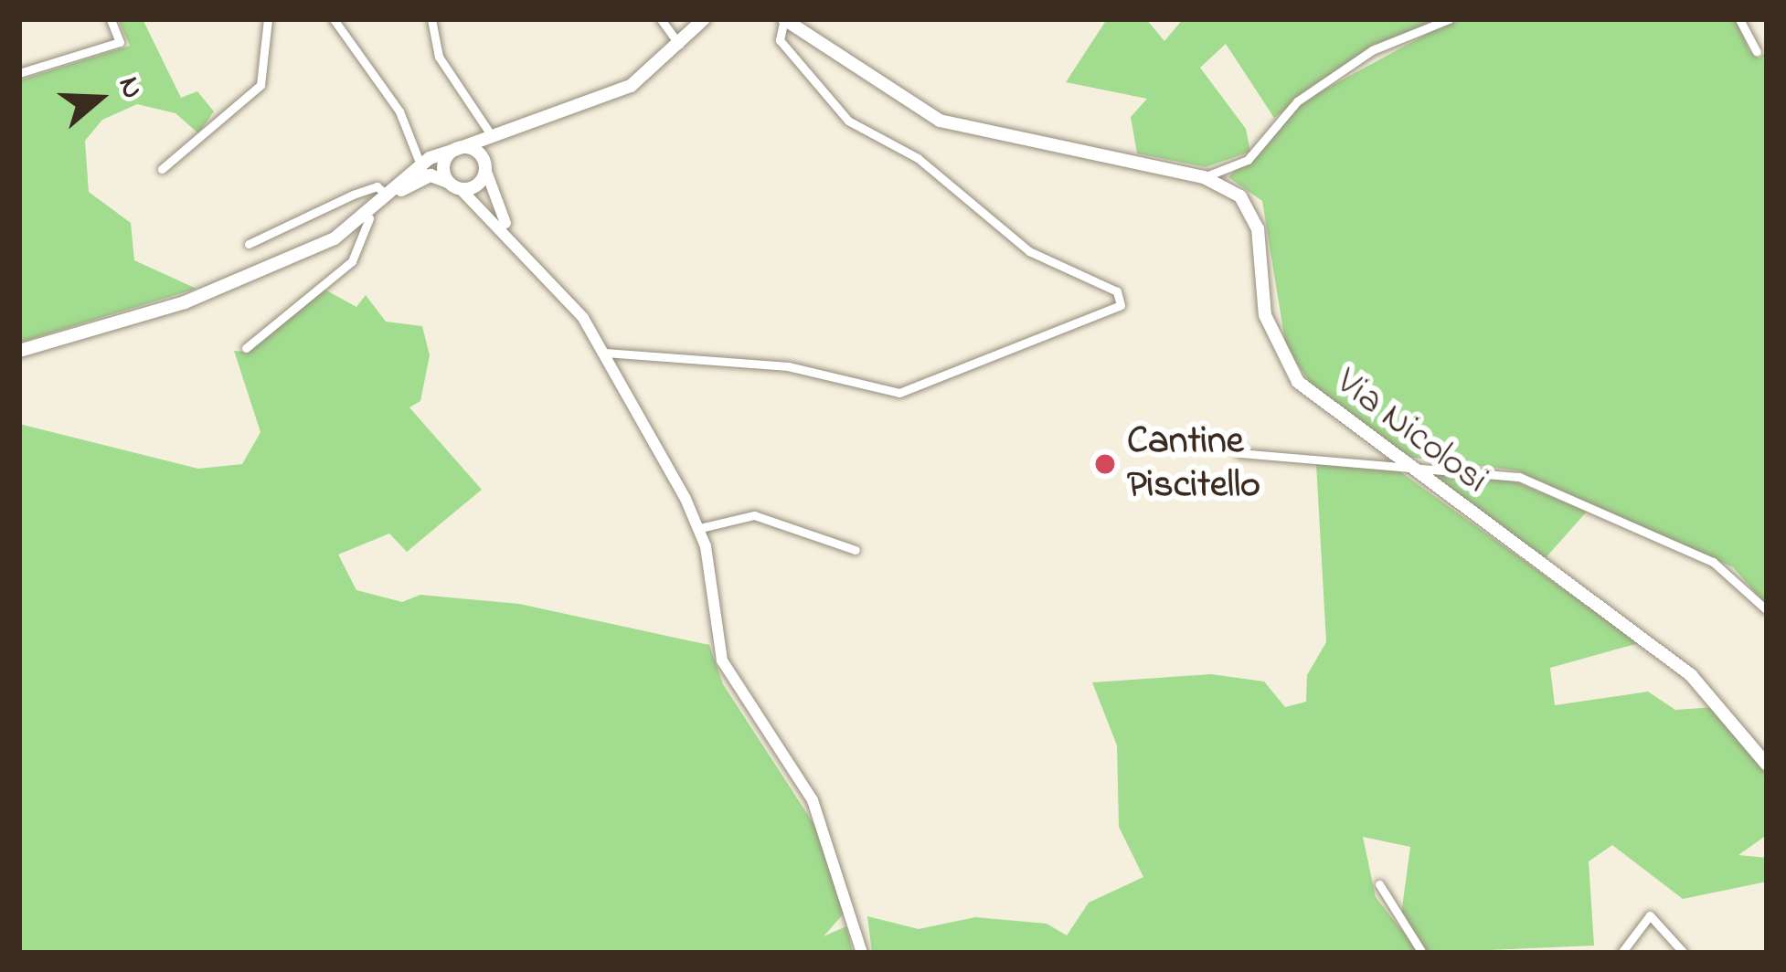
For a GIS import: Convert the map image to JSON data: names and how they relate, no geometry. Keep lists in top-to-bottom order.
{
  "streets": {
    "main road": ["Via Nicolosi"]
  },
  "places": ["Cantine Piscitello"],
  "north": "right"
}
